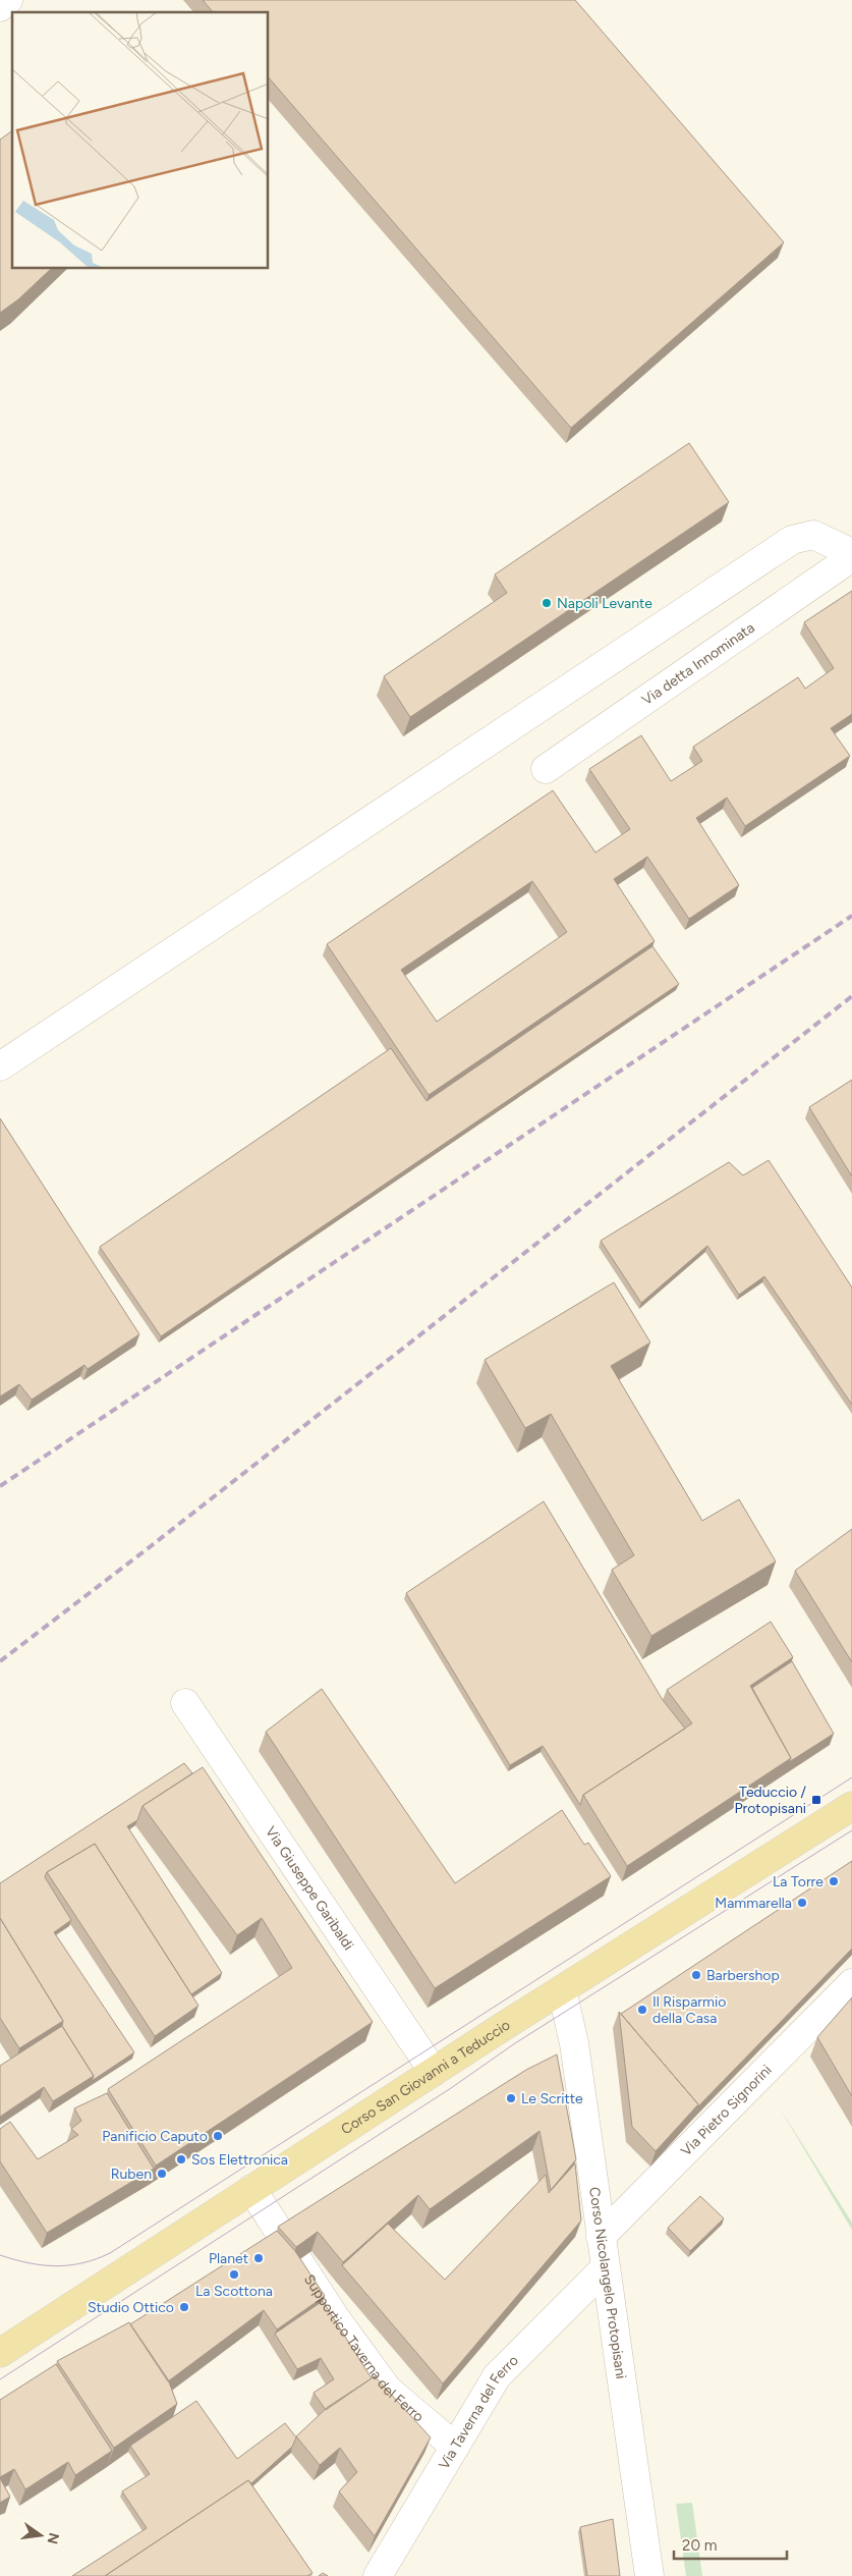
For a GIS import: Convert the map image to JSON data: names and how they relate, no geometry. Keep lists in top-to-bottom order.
{
  "streets": {
    "main road": ["Corso San Giovanni a Teduccio"],
    "street": [
      "Via detta Innominata",
      "Via Giuseppe Garibaldi",
      "Via Pietro Signorini",
      "Corso Nicolangelo Protopisani",
      "Supportico Taverna del Ferro",
      "Via Taverna del Ferro"
    ]
  },
  "crossings": [
    ["Via Giuseppe Garibaldi", "Corso San Giovanni a Teduccio"],
    ["Corso San Giovanni a Teduccio", "Corso Nicolangelo Protopisani"],
    ["Corso San Giovanni a Teduccio", "Supportico Taverna del Ferro"],
    ["Via Pietro Signorini", "Corso Nicolangelo Protopisani"],
    ["Corso Nicolangelo Protopisani", "Via Taverna del Ferro"],
    ["Supportico Taverna del Ferro", "Via Taverna del Ferro"]
  ],
  "places": {
    "other": [
      "Napoli Levante",
      "La Torre",
      "Mammarella",
      "Barbershop",
      "Il Risparmio della Casa",
      "Le Scritte",
      "Panificio Caputo",
      "Sos Elettronica",
      "Ruben",
      "Planet",
      "La Scottona",
      "Studio Ottico"
    ],
    "transit": ["Teduccio / Protopisani"]
  },
  "scale_bar": "20 m",
  "north": "right"
}
